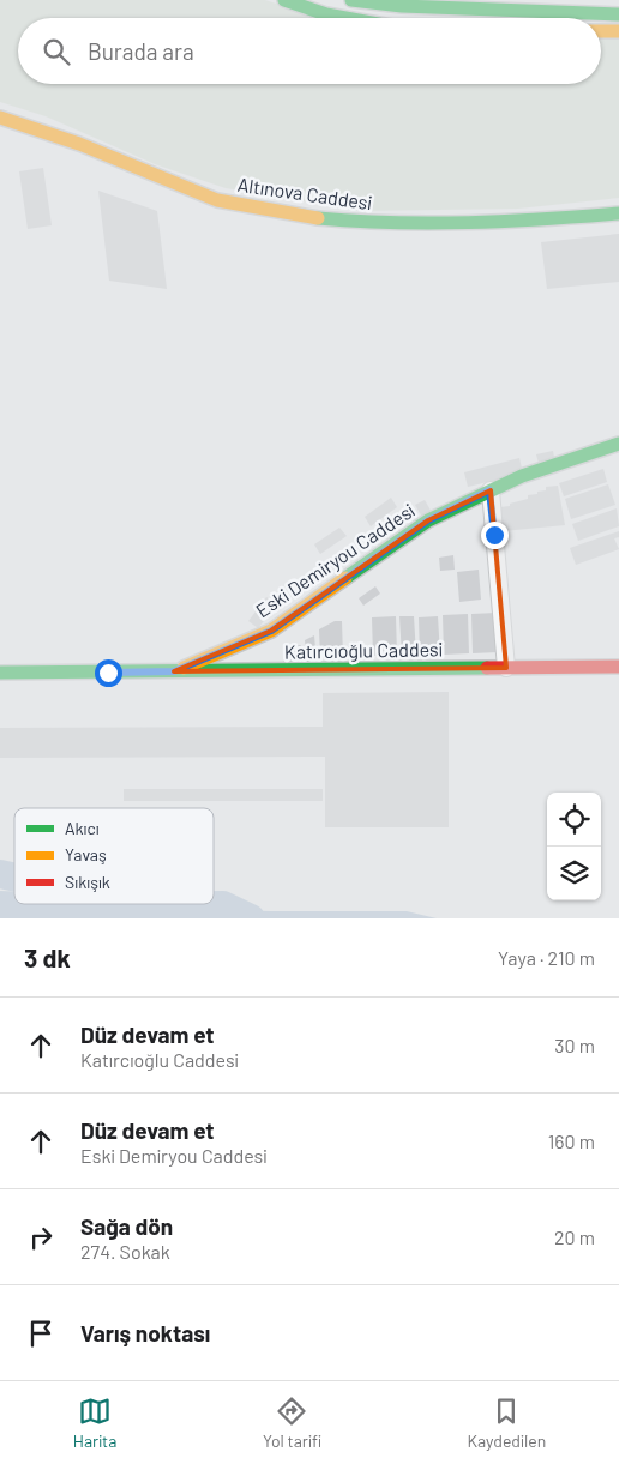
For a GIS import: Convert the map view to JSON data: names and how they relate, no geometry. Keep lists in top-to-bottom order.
{
  "streets": {
    "main road": ["Altınova Caddesi", "Eski Demiryou Caddesi", "Katırcıoğlu Caddesi"]
  },
  "crossings": [
    ["Eski Demiryou Caddesi", "Katırcıoğlu Caddesi"]
  ],
  "legend": ["Akıcı", "Yavaş", "Sıkışık"],
  "page": {
    "search": "Burada ara",
    "heading": ["3 dk", "Yaya · 210 m"],
    "list": [
      ["Düz devam et", "Katırcıoğlu Caddesi", "30 m"],
      ["Düz devam et", "Eski Demiryou Caddesi", "160 m"],
      ["Sağa dön", "274. Sokak", "20 m"],
      "Varış noktası"
    ],
    "nav": ["Harita", "Yol tarifi", "Kaydedilen"]
  }
}
